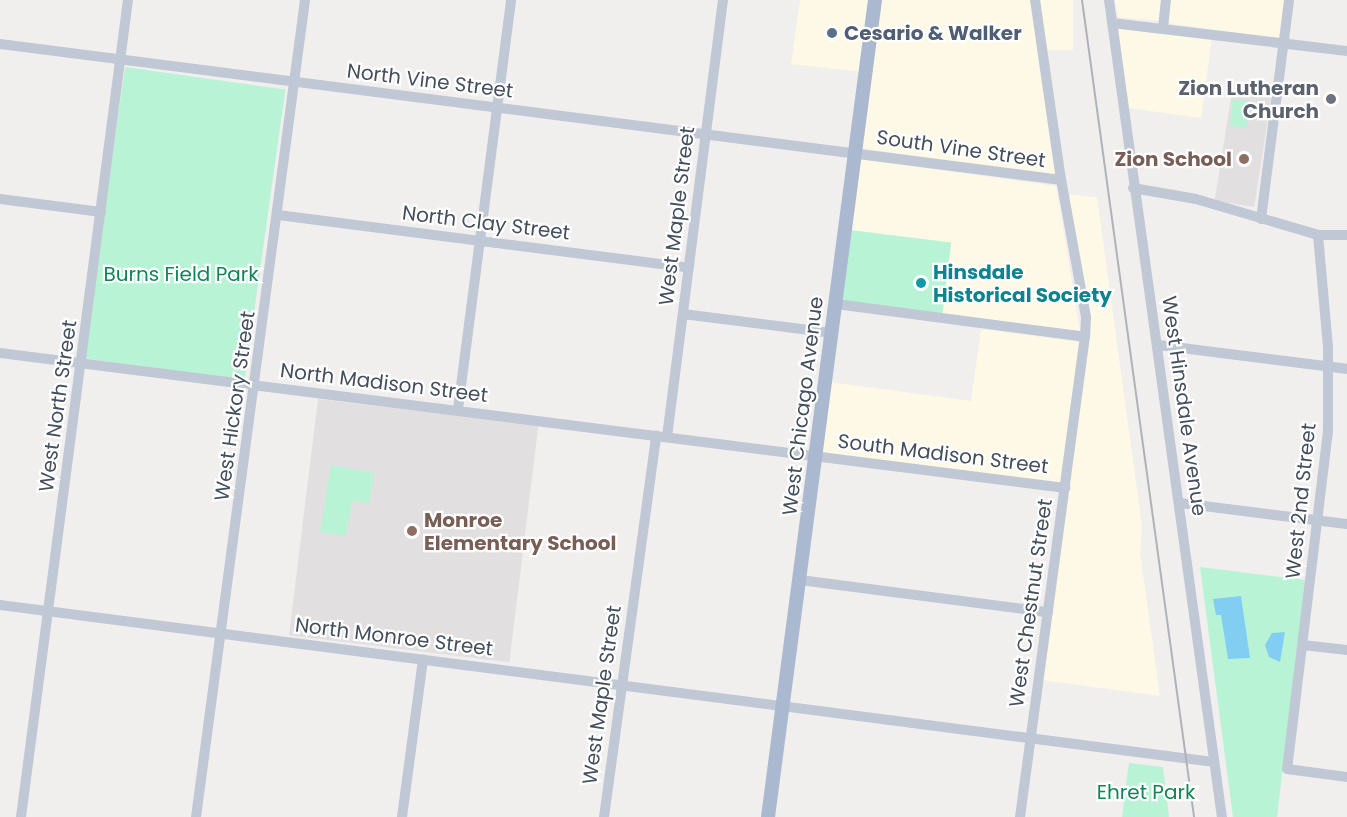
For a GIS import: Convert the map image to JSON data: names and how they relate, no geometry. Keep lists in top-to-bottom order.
{
  "streets": {
    "main road": ["West Chicago Avenue"],
    "street": [
      "North Vine Street",
      "South Vine Street",
      "West Maple Street",
      "North Clay Street",
      "North Madison Street",
      "West North Street",
      "West Hickory Street",
      "West Hinsdale Avenue",
      "South Madison Street",
      "West 2nd Street",
      "West Chestnut Street",
      "North Monroe Street"
    ]
  },
  "crossings": [
    ["North Vine Street", "South Vine Street"],
    ["North Vine Street", "West Maple Street"],
    ["North Vine Street", "West North Street"],
    ["North Vine Street", "West Hickory Street"],
    ["North Vine Street", "West Chicago Avenue"],
    ["South Vine Street", "West Chicago Avenue"],
    ["South Vine Street", "West Chestnut Street"],
    ["West Maple Street", "North Clay Street"],
    ["West Maple Street", "North Madison Street"],
    ["West Maple Street", "North Monroe Street"],
    ["North Clay Street", "West Hickory Street"],
    ["North Madison Street", "West North Street"],
    ["North Madison Street", "West Hickory Street"],
    ["West North Street", "North Monroe Street"],
    ["West Hickory Street", "North Monroe Street"],
    ["West Chicago Avenue", "South Madison Street"],
    ["West Chicago Avenue", "North Monroe Street"],
    ["West Hinsdale Avenue", "North Monroe Street"],
    ["South Madison Street", "West Chestnut Street"],
    ["West Chestnut Street", "North Monroe Street"]
  ],
  "parks": ["Burns Field Park", "Ehret Park"],
  "places": [
    "Cesario & Walker",
    "Zion Lutheran Church",
    "Zion School",
    "Hinsdale Historical Society",
    "Monroe Elementary School"
  ]
}
